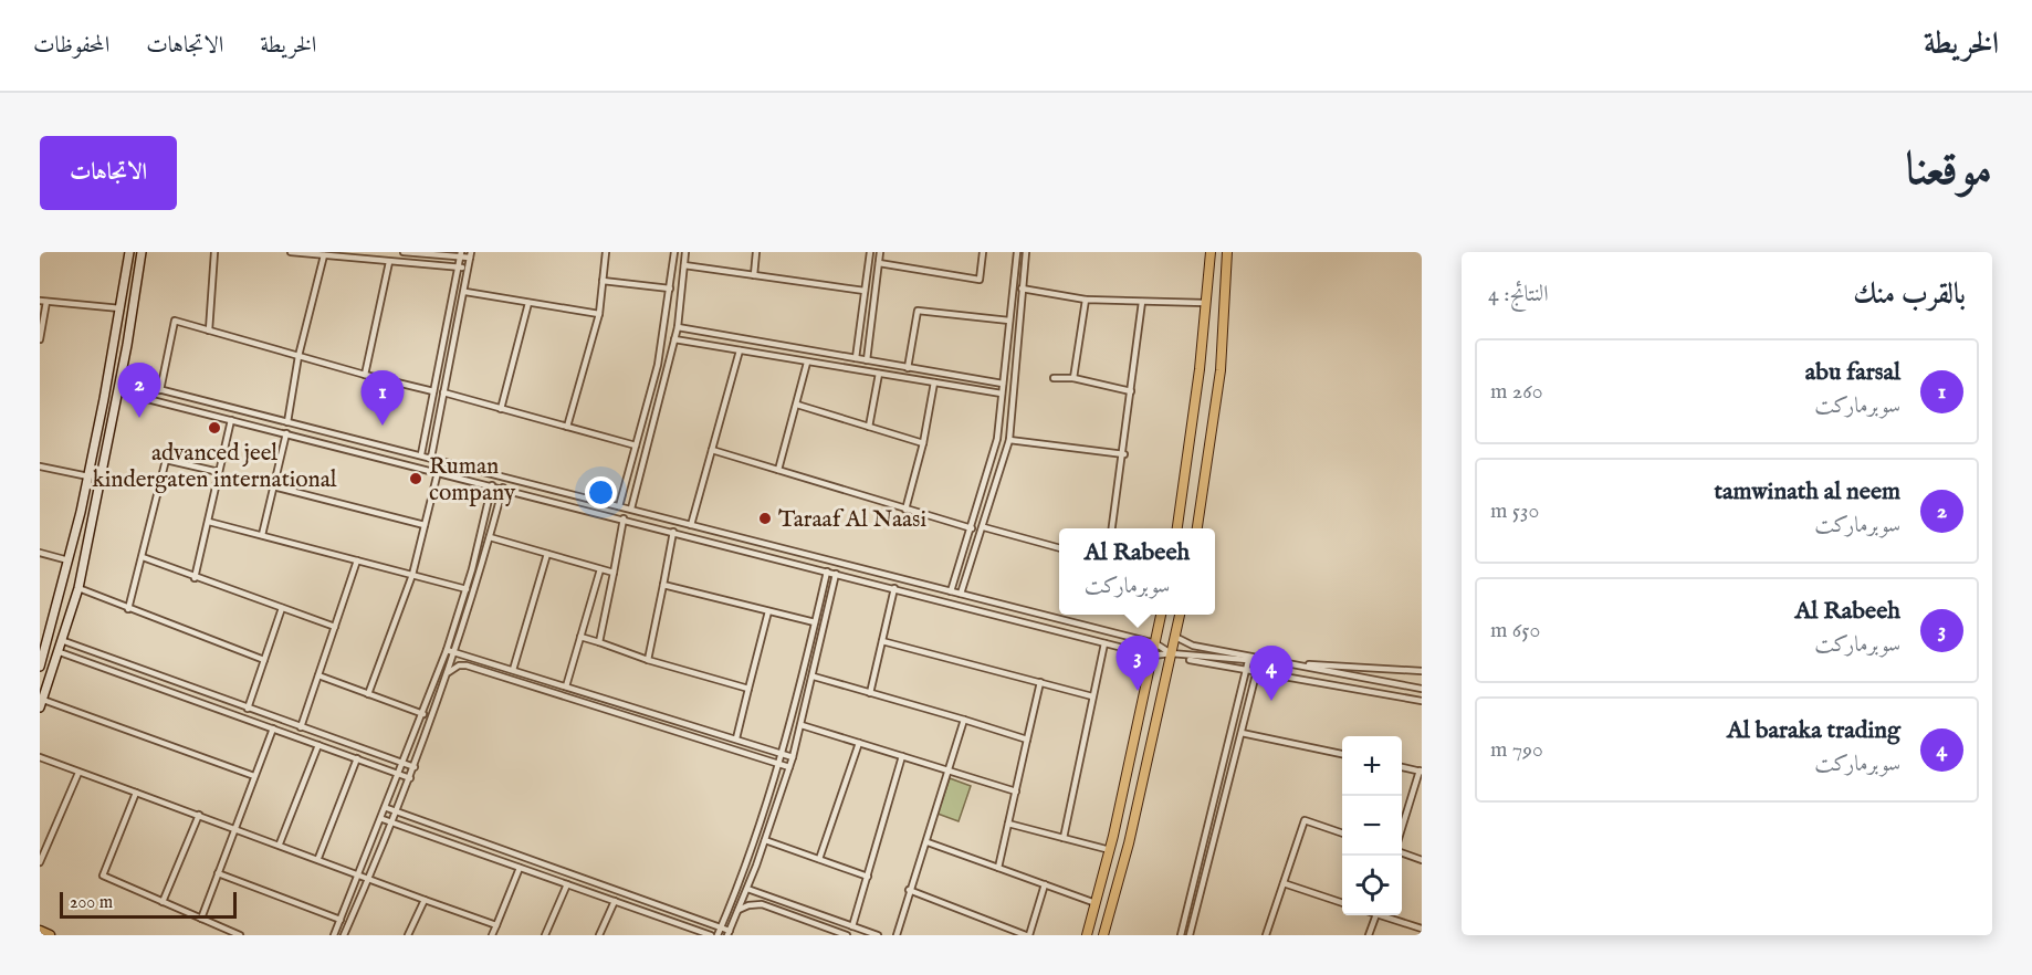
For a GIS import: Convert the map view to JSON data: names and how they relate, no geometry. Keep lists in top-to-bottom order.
{
  "places": ["advanced jeel kindergaten international", "Ruman company", "Taraaf Al Naasi"],
  "scale_bar": "200 m",
  "page": {
    "header": "الخريطة",
    "nav": ["الخريطة", "الاتجاهات", "المحفوظات"],
    "title": "موقعنا",
    "buttons": "الاتجاهات",
    "heading": ["بالقرب منك", "النتائج: 4"],
    "list": [
      {
        "mark": "1",
        "name": "abu farsal",
        "note": "سوبرماركت",
        "value": "260 m"
      },
      {
        "mark": "2",
        "name": "tamwinath al neem",
        "note": "سوبرماركت",
        "value": "530 m"
      },
      {
        "mark": "3",
        "name": "Al Rabeeh",
        "note": "سوبرماركت",
        "value": "650 m"
      },
      {
        "mark": "4",
        "name": "Al baraka trading",
        "note": "سوبرماركت",
        "value": "790 m"
      }
    ],
    "pins": [
      "2",
      "1",
      "3",
      "4"
    ],
    "popup": ["Al Rabeeh", "سوبرماركت"],
    "map_buttons": ["+", "−"],
    "scale": "200 m"
  }
}
